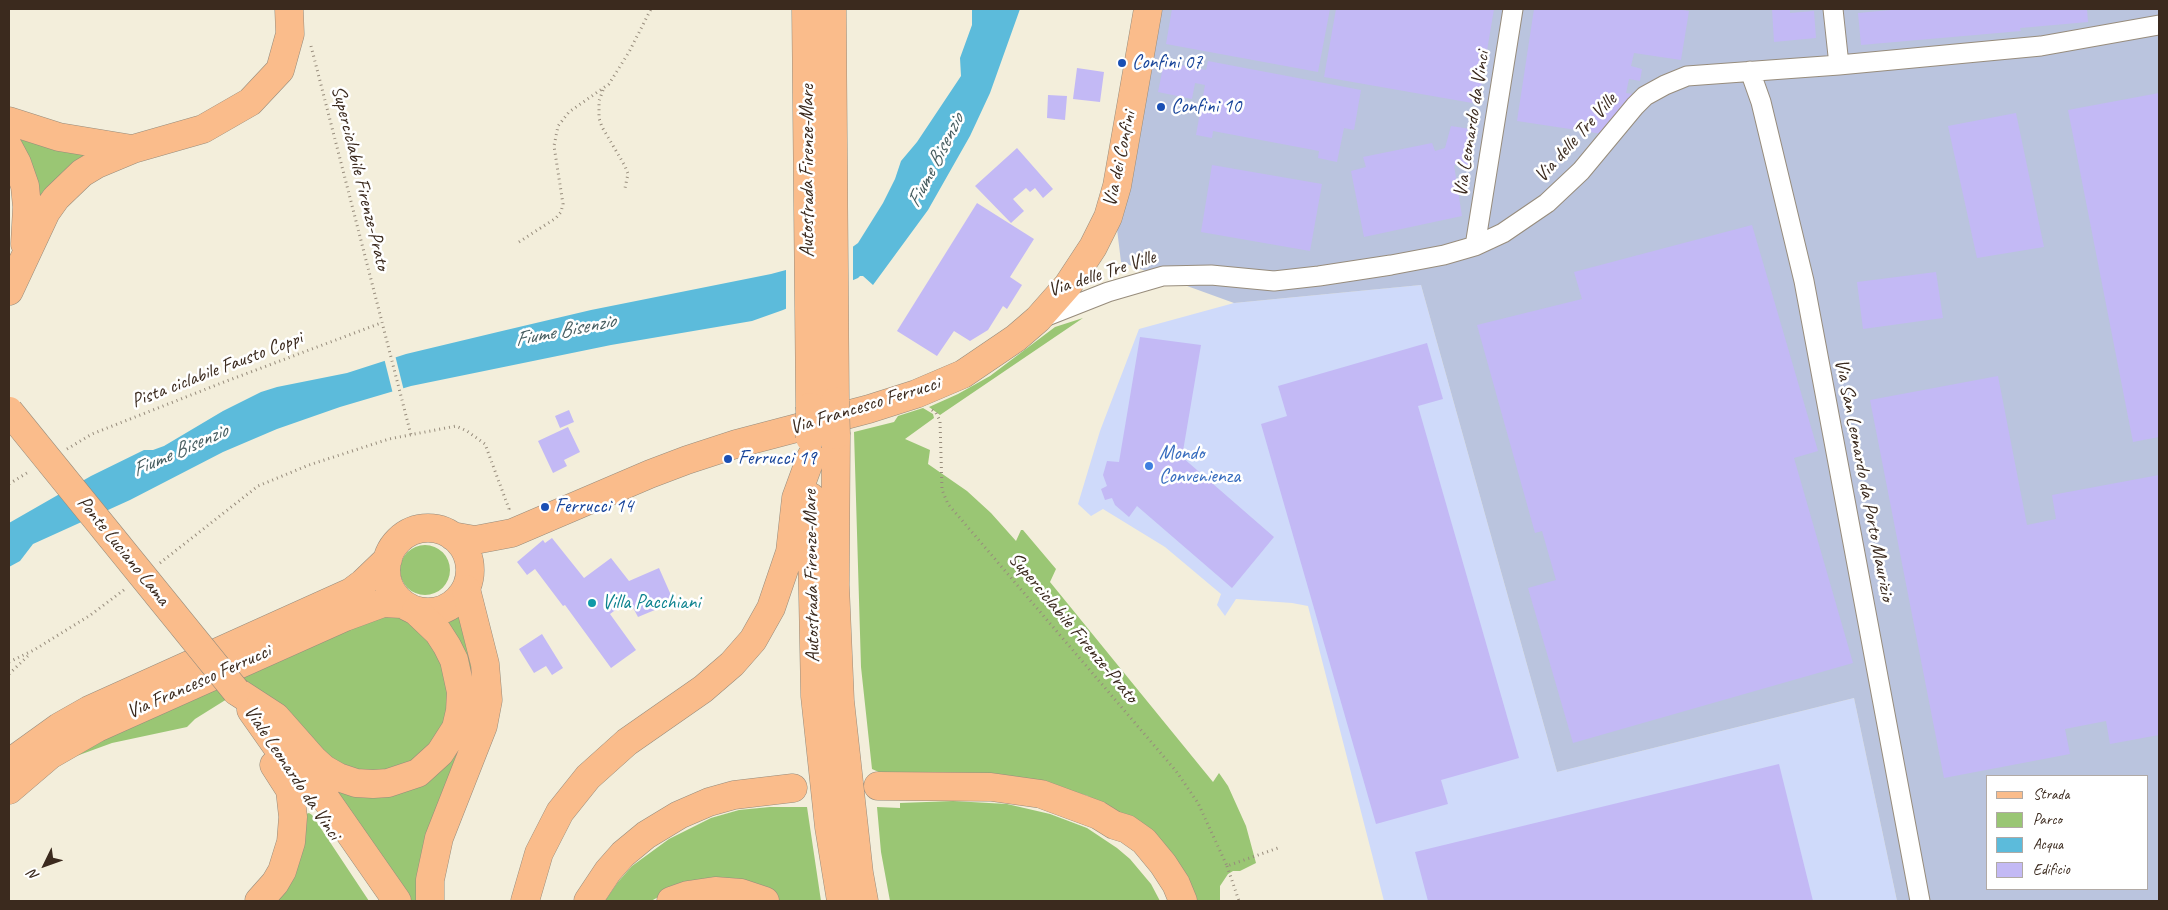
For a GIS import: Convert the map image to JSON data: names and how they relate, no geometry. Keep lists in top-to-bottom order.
{
  "streets": {
    "main road": [
      "Via dei Confini",
      "Autostrada Firenze-Mare",
      "Via Francesco Ferrucci",
      "Ponte Luciano Lama",
      "Viale Leonardo da Vinci"
    ],
    "street": ["Via Leonardo da Vinci", "Via delle Tre Ville", "Via San Leonardo da Porto Maurizio"],
    "path": ["Superciclabile Firenze-Prato", "Pista ciclabile Fausto Coppi"]
  },
  "crossings": [
    ["Via Leonardo da Vinci", "Via delle Tre Ville"],
    ["Via delle Tre Ville", "Via dei Confini"],
    ["Via delle Tre Ville", "Via Francesco Ferrucci"],
    ["Via delle Tre Ville", "Via San Leonardo da Porto Maurizio"],
    ["Via dei Confini", "Via Francesco Ferrucci"],
    ["Superciclabile Firenze-Prato", "Pista ciclabile Fausto Coppi"],
    ["Ponte Luciano Lama", "Viale Leonardo da Vinci"]
  ],
  "water": ["Fiume Bisenzio"],
  "places": [
    "Confini 07",
    "Confini 10",
    "Ferrucci 19",
    "Mondo Convenienza",
    "Ferrucci 14",
    "Villa Pacchiani"
  ],
  "legend": [
    "Strada",
    "Parco",
    "Acqua",
    "Edificio"
  ],
  "north": "bottom left"
}
